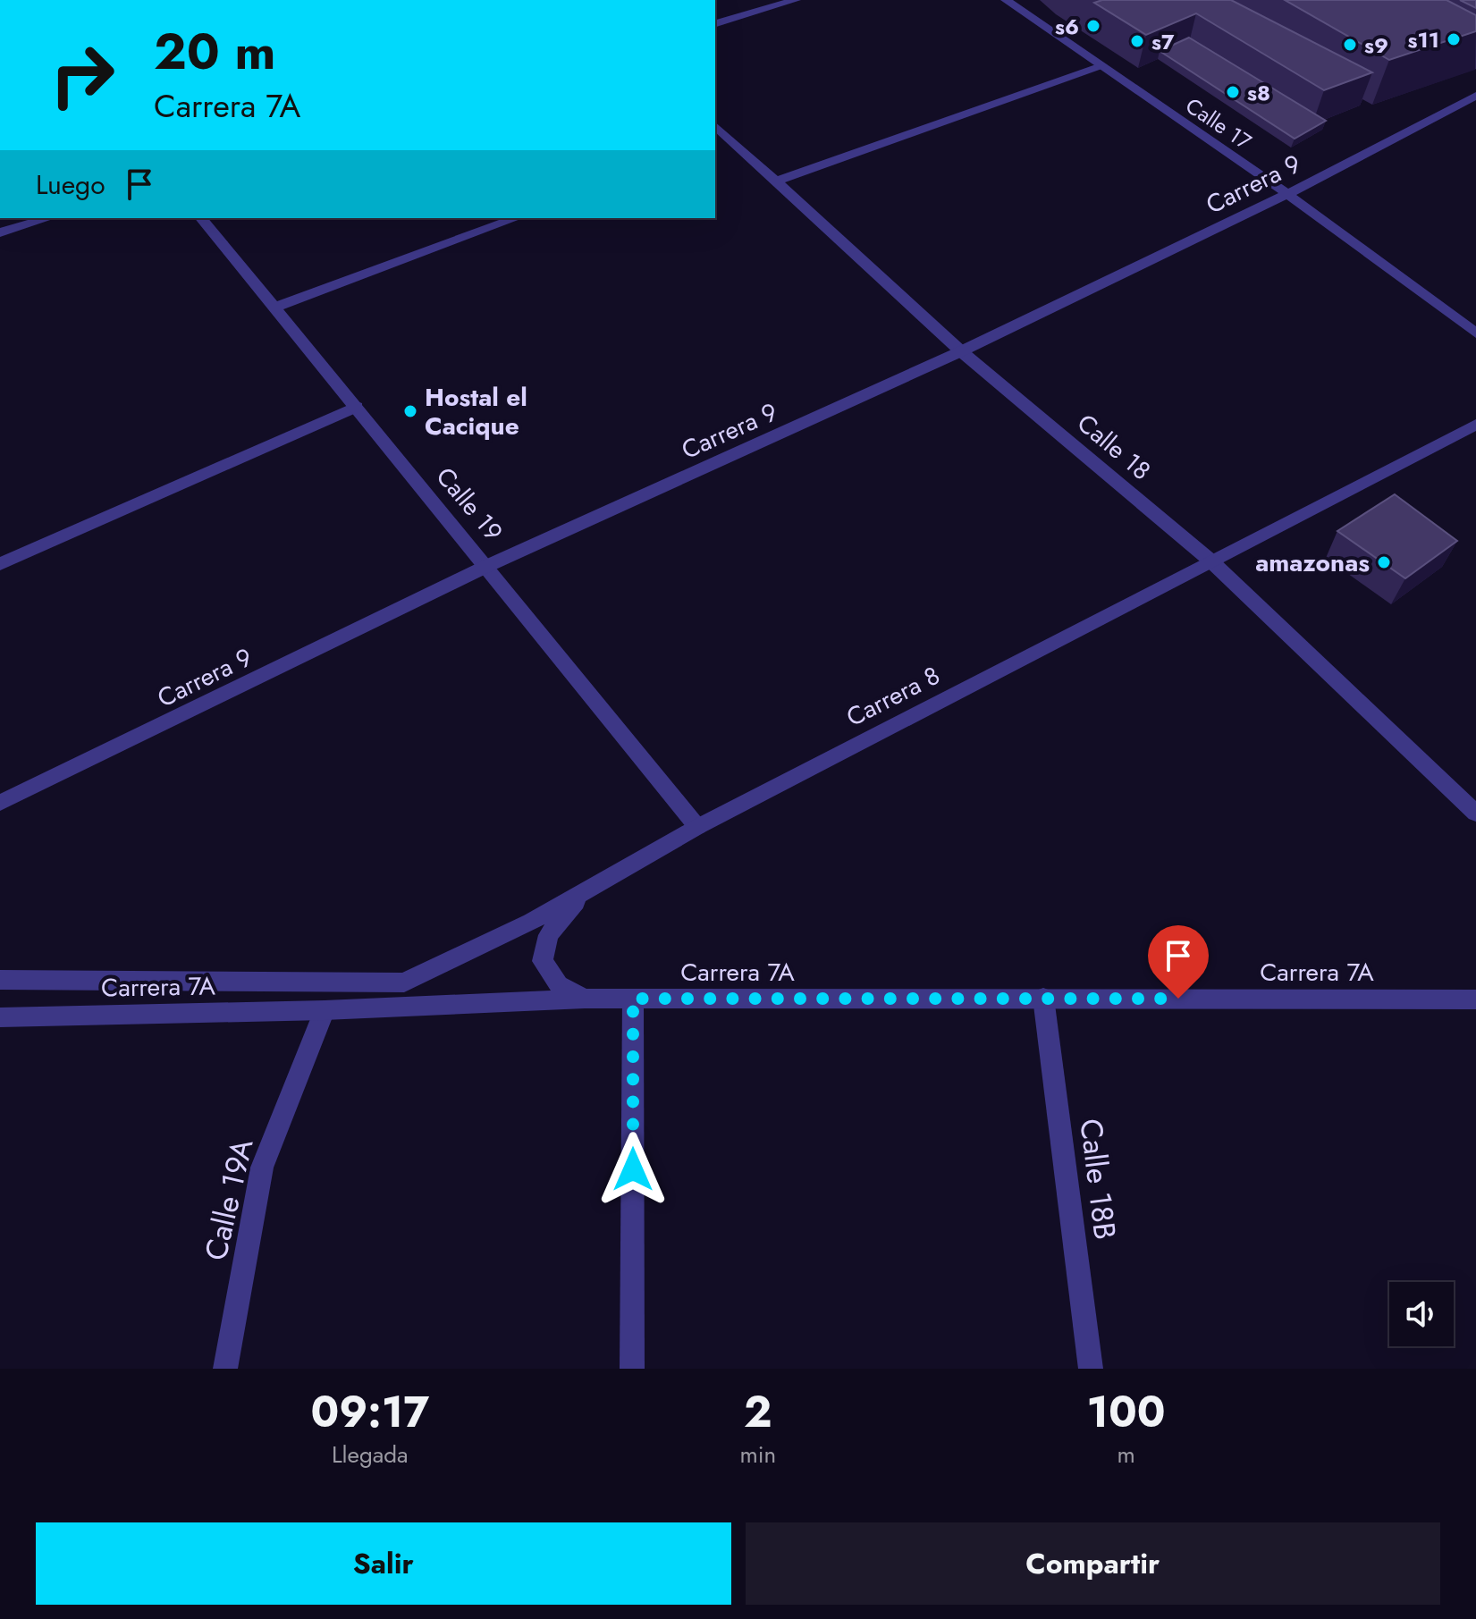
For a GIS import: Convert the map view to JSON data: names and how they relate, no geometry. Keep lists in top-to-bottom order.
{
  "streets": {
    "street": [
      "Calle 17",
      "Carrera 9",
      "Calle 18",
      "Calle 19",
      "Carrera 8",
      "Carrera 7A",
      "Calle 18B",
      "Calle 19A"
    ]
  },
  "crossings": [
    ["Calle 17", "Carrera 9"],
    ["Carrera 9", "Calle 18"],
    ["Carrera 9", "Calle 19"],
    ["Calle 18", "Carrera 8"],
    ["Calle 19", "Carrera 8"],
    ["Carrera 8", "Carrera 7A"],
    ["Carrera 7A", "Calle 18B"],
    ["Carrera 7A", "Calle 19A"]
  ],
  "places": [
    "s6",
    "s11",
    "s7",
    "s9",
    "s8",
    "Hostal el Cacique",
    "amazonas"
  ],
  "page": {
    "turn": ["20 m", "Carrera 7A"],
    "then": "Luego",
    "eta": [
      "09:17",
      "Llegada",
      "2",
      "min",
      "100",
      "m"
    ],
    "buttons": ["Salir", "Compartir"]
  }
}
